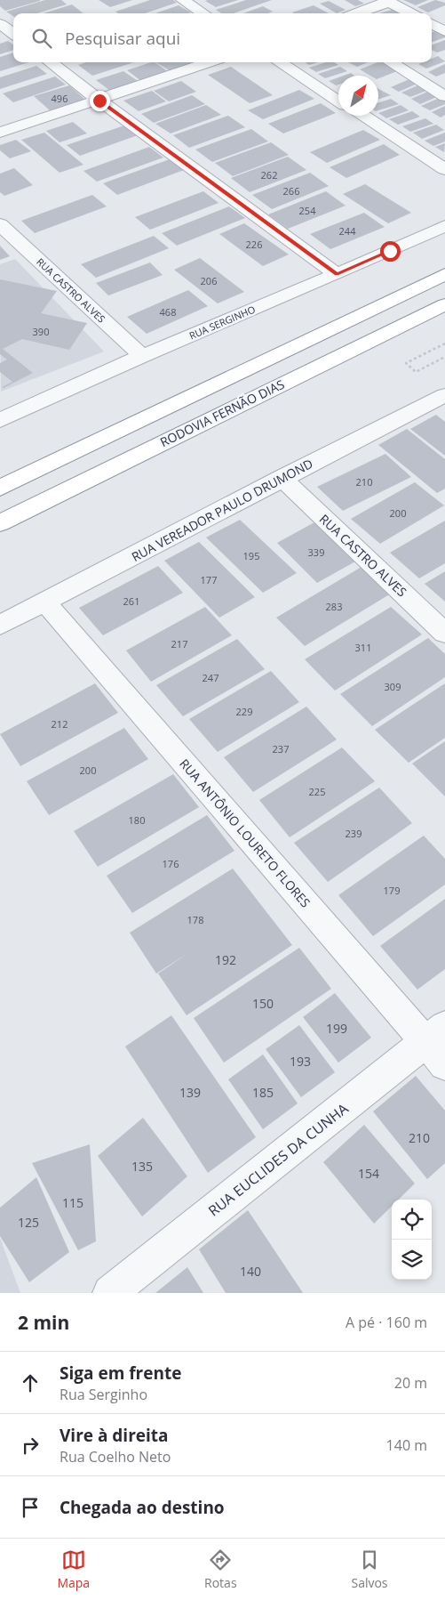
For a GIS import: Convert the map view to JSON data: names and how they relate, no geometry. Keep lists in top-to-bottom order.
{
  "streets": {
    "highway": ["RODOVIA FERNÃO DIAS"],
    "street": [
      "RUA CASTRO ALVES",
      "RUA SERGINHO",
      "RUA VEREADOR PAULO DRUMOND",
      "RUA ANTÔNIO LOURETO FLORES",
      "RUA EUCLIDES DA CUNHA"
    ]
  },
  "crossings": [
    ["RUA CASTRO ALVES", "RUA SERGINHO"],
    ["RUA CASTRO ALVES", "RUA VEREADOR PAULO DRUMOND"],
    ["RUA VEREADOR PAULO DRUMOND", "RUA ANTÔNIO LOURETO FLORES"],
    ["RUA ANTÔNIO LOURETO FLORES", "RUA EUCLIDES DA CUNHA"]
  ],
  "house_numbers": [
    "496",
    "262",
    "266",
    "254",
    "244",
    "226",
    "206",
    "468",
    "390",
    "210",
    "200",
    "339",
    "195",
    "177",
    "261",
    "283",
    "217",
    "311",
    "247",
    "309",
    "229",
    "212",
    "237",
    "200",
    "225",
    "180",
    "239",
    "176",
    "179",
    "178",
    "192",
    "150",
    "199",
    "193",
    "139",
    "185",
    "210",
    "135",
    "154",
    "115",
    "125",
    "140"
  ],
  "north": "top right",
  "page": {
    "search": "Pesquisar aqui",
    "heading": ["2 min", "A pé · 160 m"],
    "list": [
      ["Siga em frente", "Rua Serginho", "20 m"],
      ["Vire à direita", "Rua Coelho Neto", "140 m"],
      "Chegada ao destino"
    ],
    "nav": ["Mapa", "Rotas", "Salvos"]
  }
}
